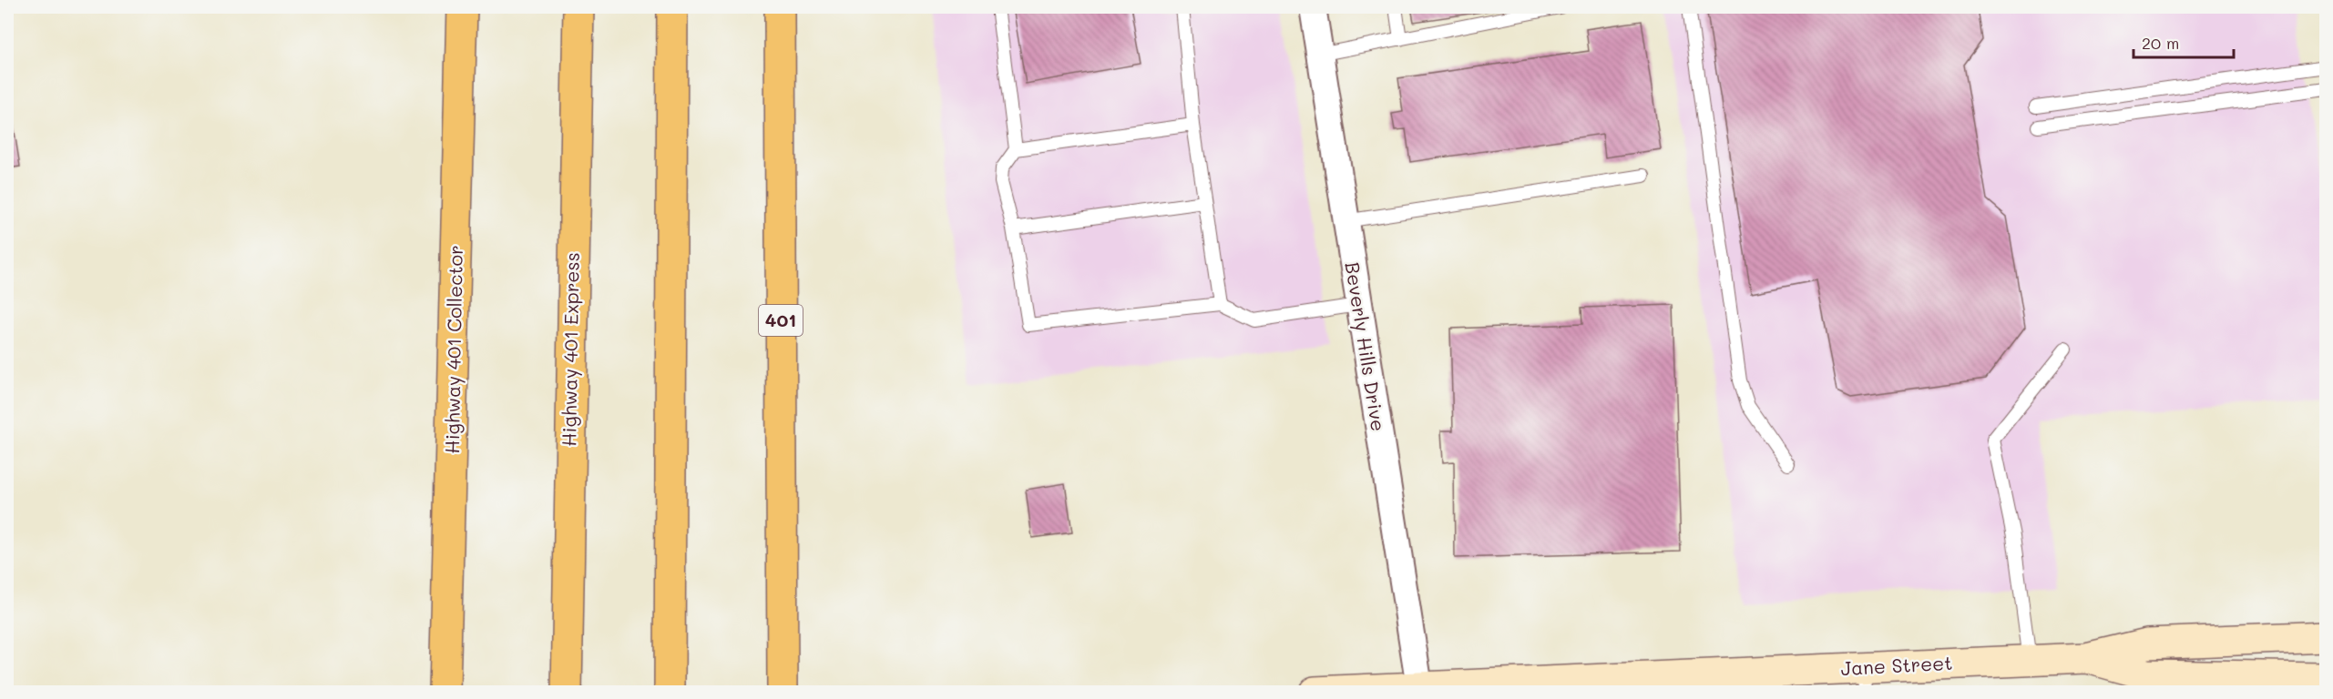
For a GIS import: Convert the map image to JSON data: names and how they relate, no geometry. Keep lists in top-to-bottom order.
{
  "streets": {
    "highway": ["401", "Highway 401 Collector", "Highway 401 Express"],
    "main road": ["Jane Street"],
    "street": ["Beverly Hills Drive"]
  },
  "crossings": [
    ["Beverly Hills Drive", "Jane Street"]
  ],
  "scale_bar": "20 m"
}
